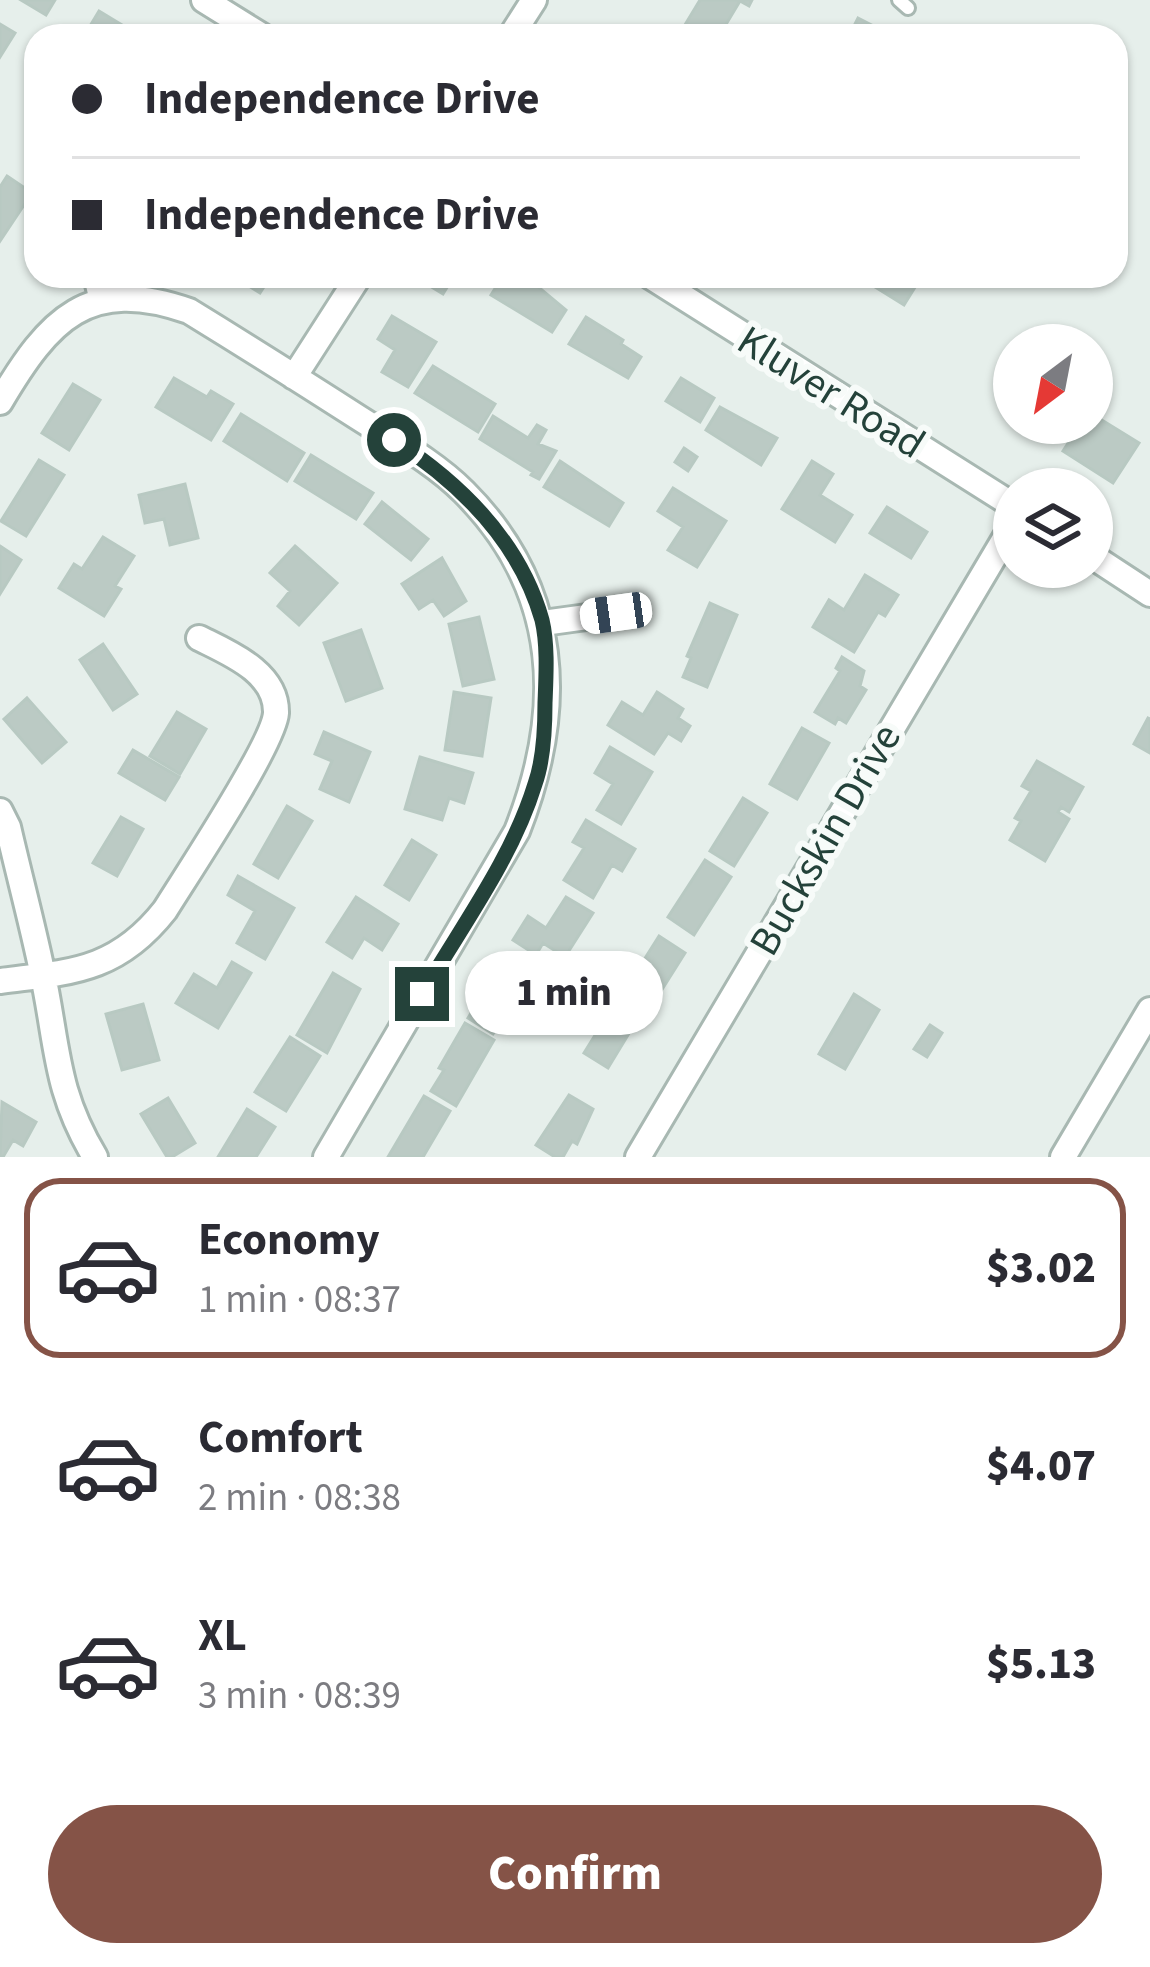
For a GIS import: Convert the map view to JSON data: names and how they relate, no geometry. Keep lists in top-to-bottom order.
{
  "streets": {
    "street": ["Kluver Road", "Buckskin Drive"]
  },
  "north": "bottom left",
  "page": {
    "banner": ["Independence Drive", "Independence Drive"],
    "bubble": "1 min",
    "list": [
      {
        "name": "Economy",
        "note": "1 min · 08:37",
        "value": "$3.02"
      },
      {
        "name": "Comfort",
        "note": "2 min · 08:38",
        "value": "$4.07"
      },
      {
        "name": "XL",
        "note": "3 min · 08:39",
        "value": "$5.13"
      }
    ],
    "buttons": "Confirm"
  }
}
